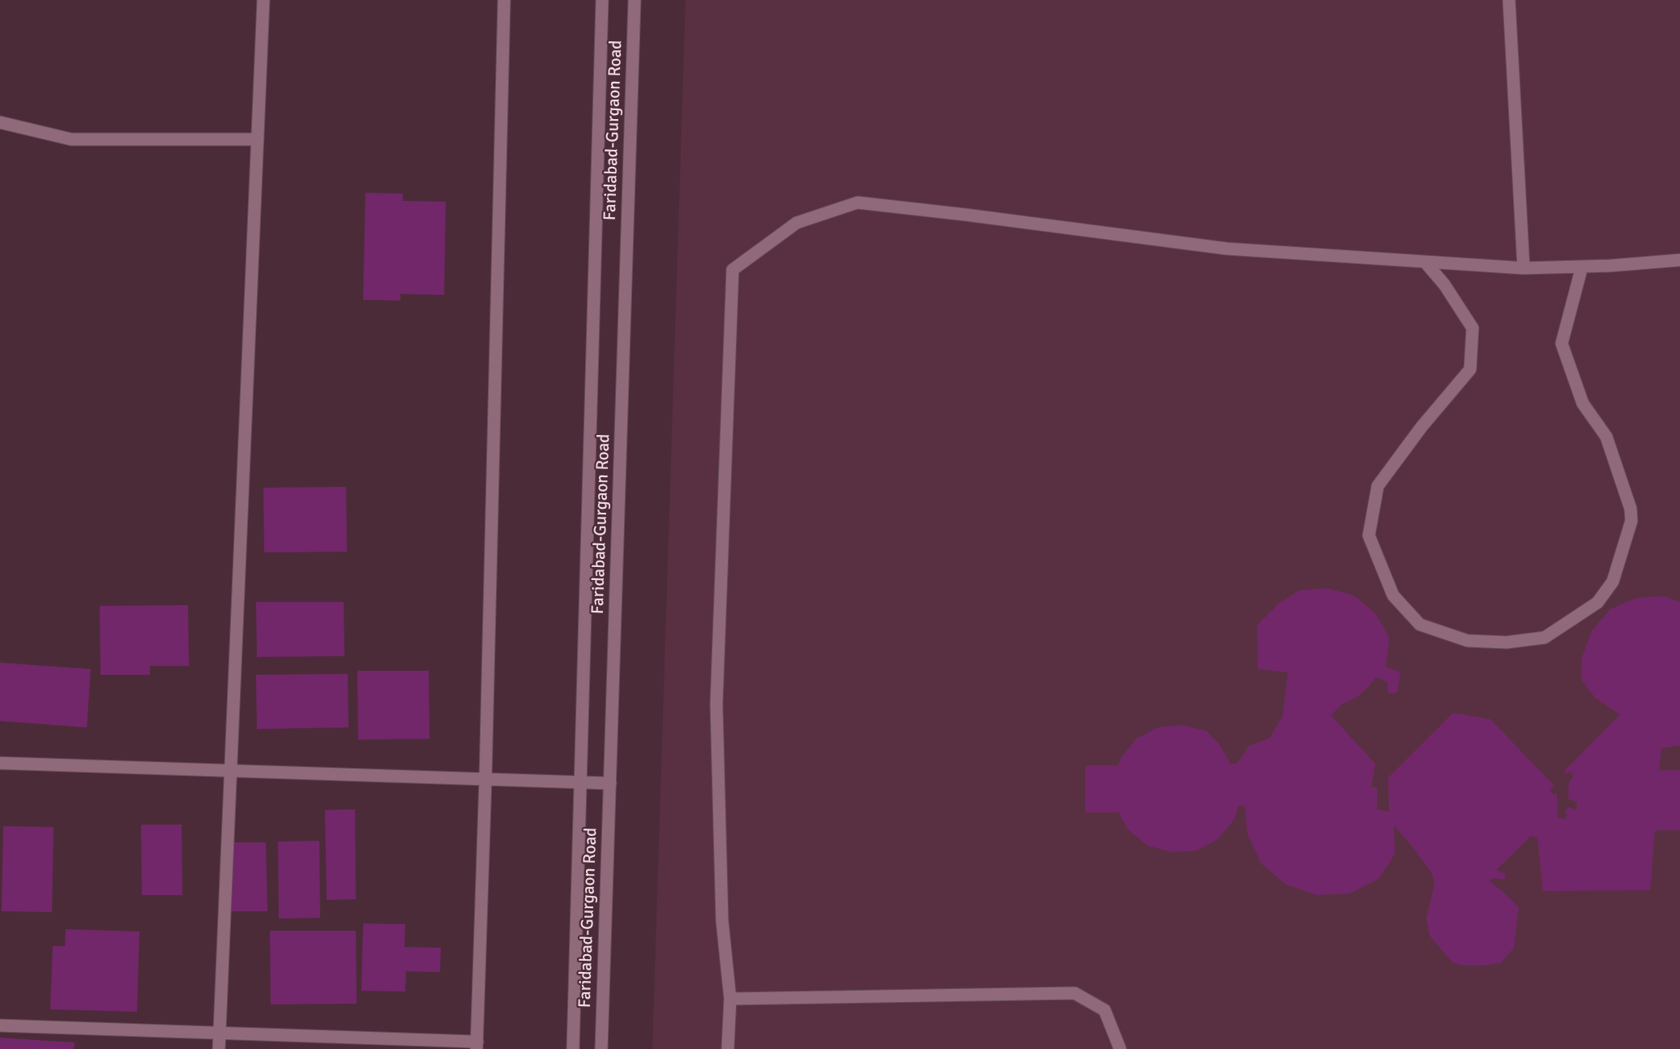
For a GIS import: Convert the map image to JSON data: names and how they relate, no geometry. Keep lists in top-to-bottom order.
{
  "streets": {
    "street": ["Faridabad-Gurgaon Road"]
  }
}
